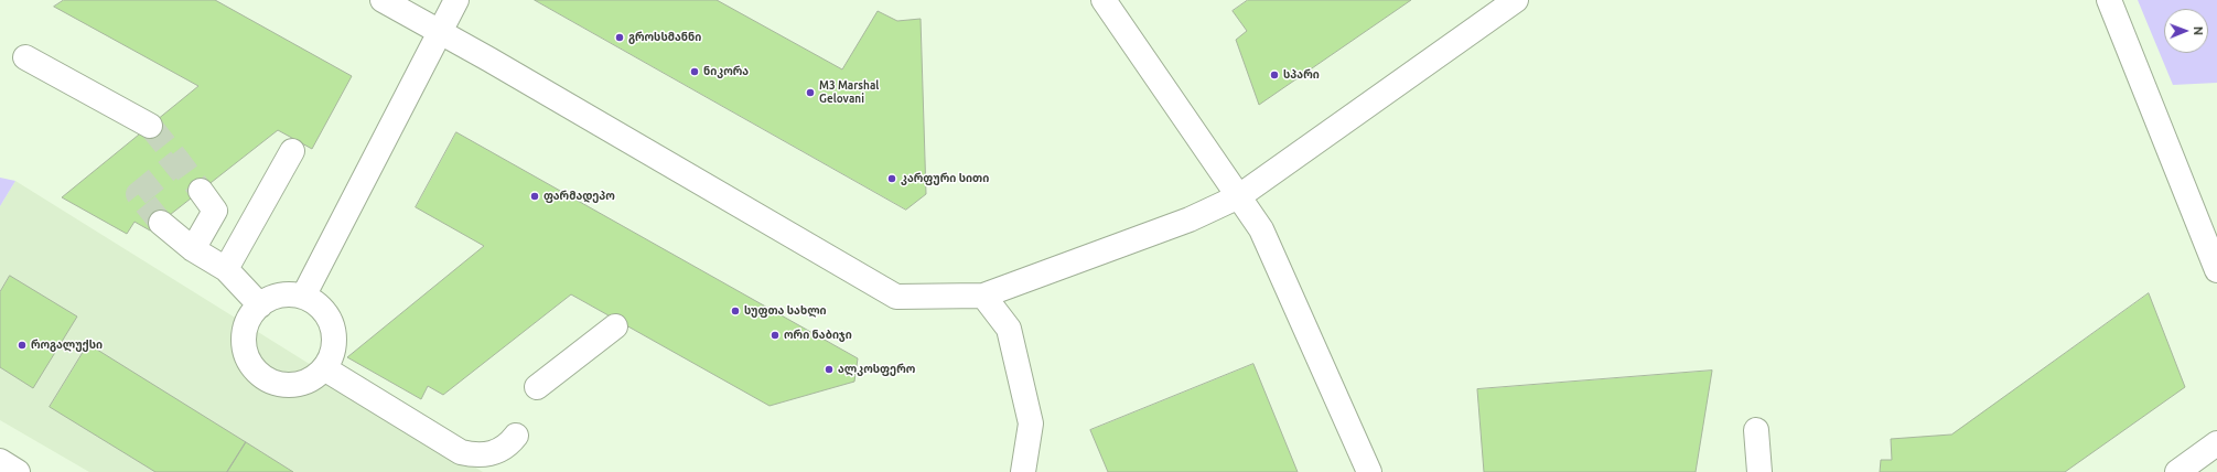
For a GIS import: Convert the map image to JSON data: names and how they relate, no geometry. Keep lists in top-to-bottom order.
{
  "places": [
    "გროსსმანნი",
    "ნიკორა",
    "სპარი",
    "M3 Marshal Gelovani",
    "კარფური სითი",
    "ფარმადეპო",
    "სუფთა სახლი",
    "ორი ნაბიჯი",
    "როგალუქსი",
    "ალკოსფერო"
  ],
  "north": "right"
}
